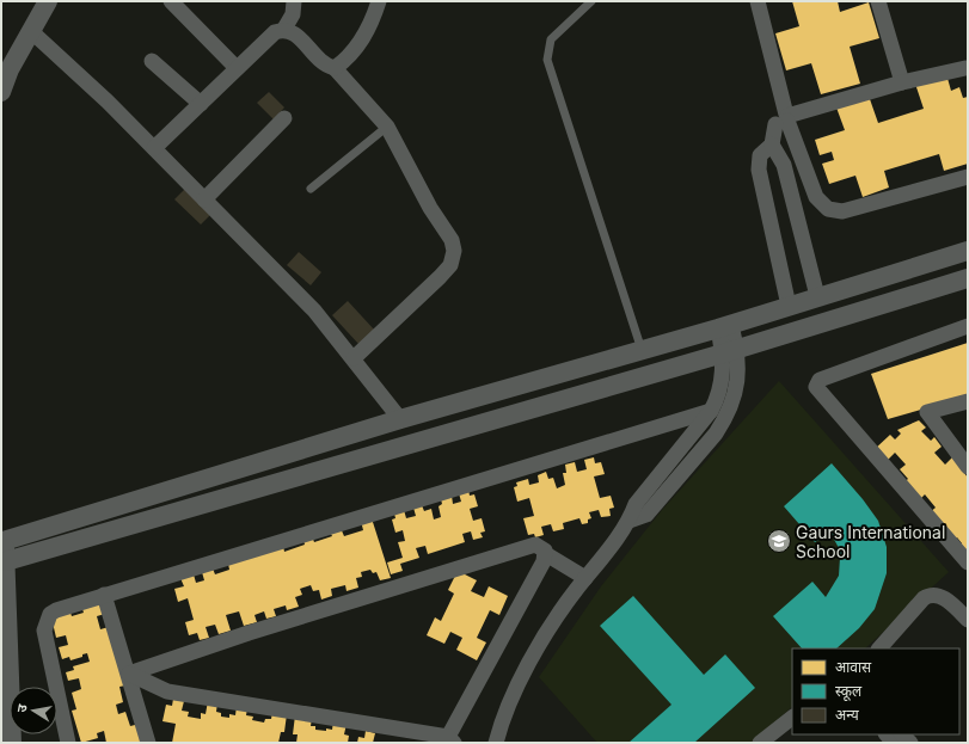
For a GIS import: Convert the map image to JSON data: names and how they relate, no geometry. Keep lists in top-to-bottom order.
{
  "places": {
    "school or university": ["Gaurs International School"]
  },
  "legend": ["आवास", "स्कूल", "अन्य"],
  "north": "left"
}
